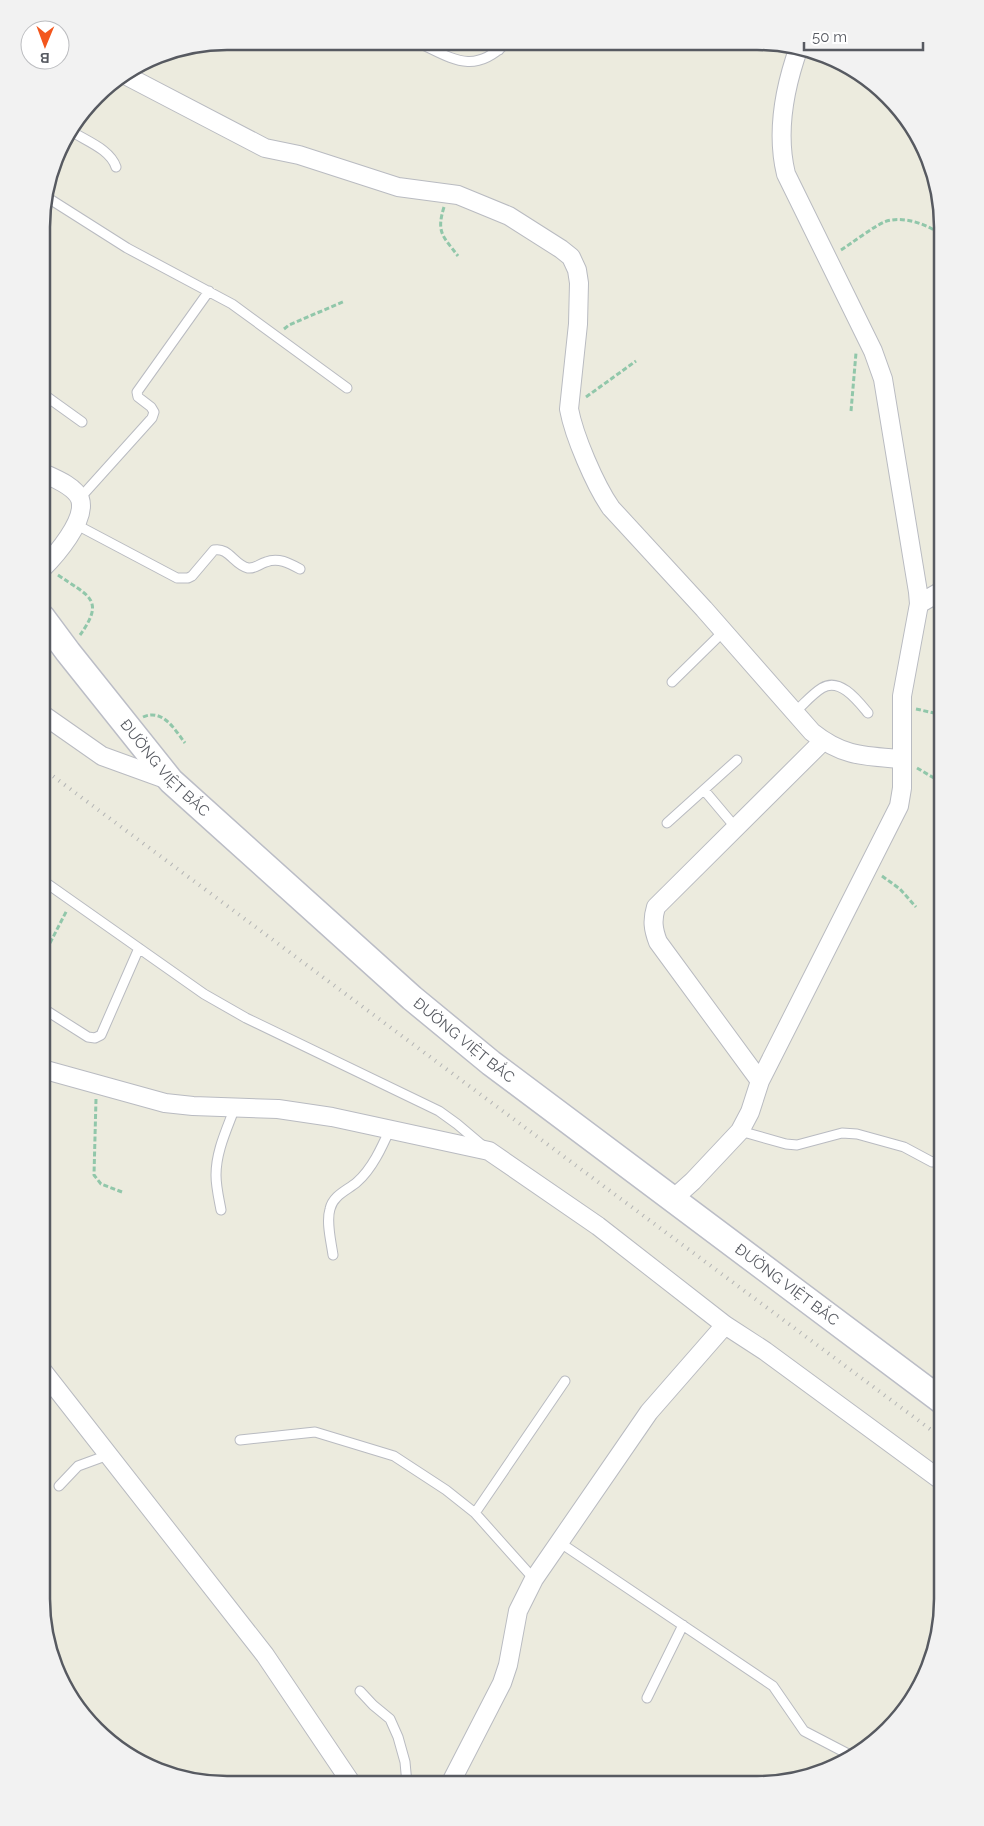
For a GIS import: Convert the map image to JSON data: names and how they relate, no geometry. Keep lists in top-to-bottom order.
{
  "streets": {
    "main road": ["ĐƯỜNG VIỆT BẮC"]
  },
  "scale_bar": "50 m",
  "north": "bottom"
}
